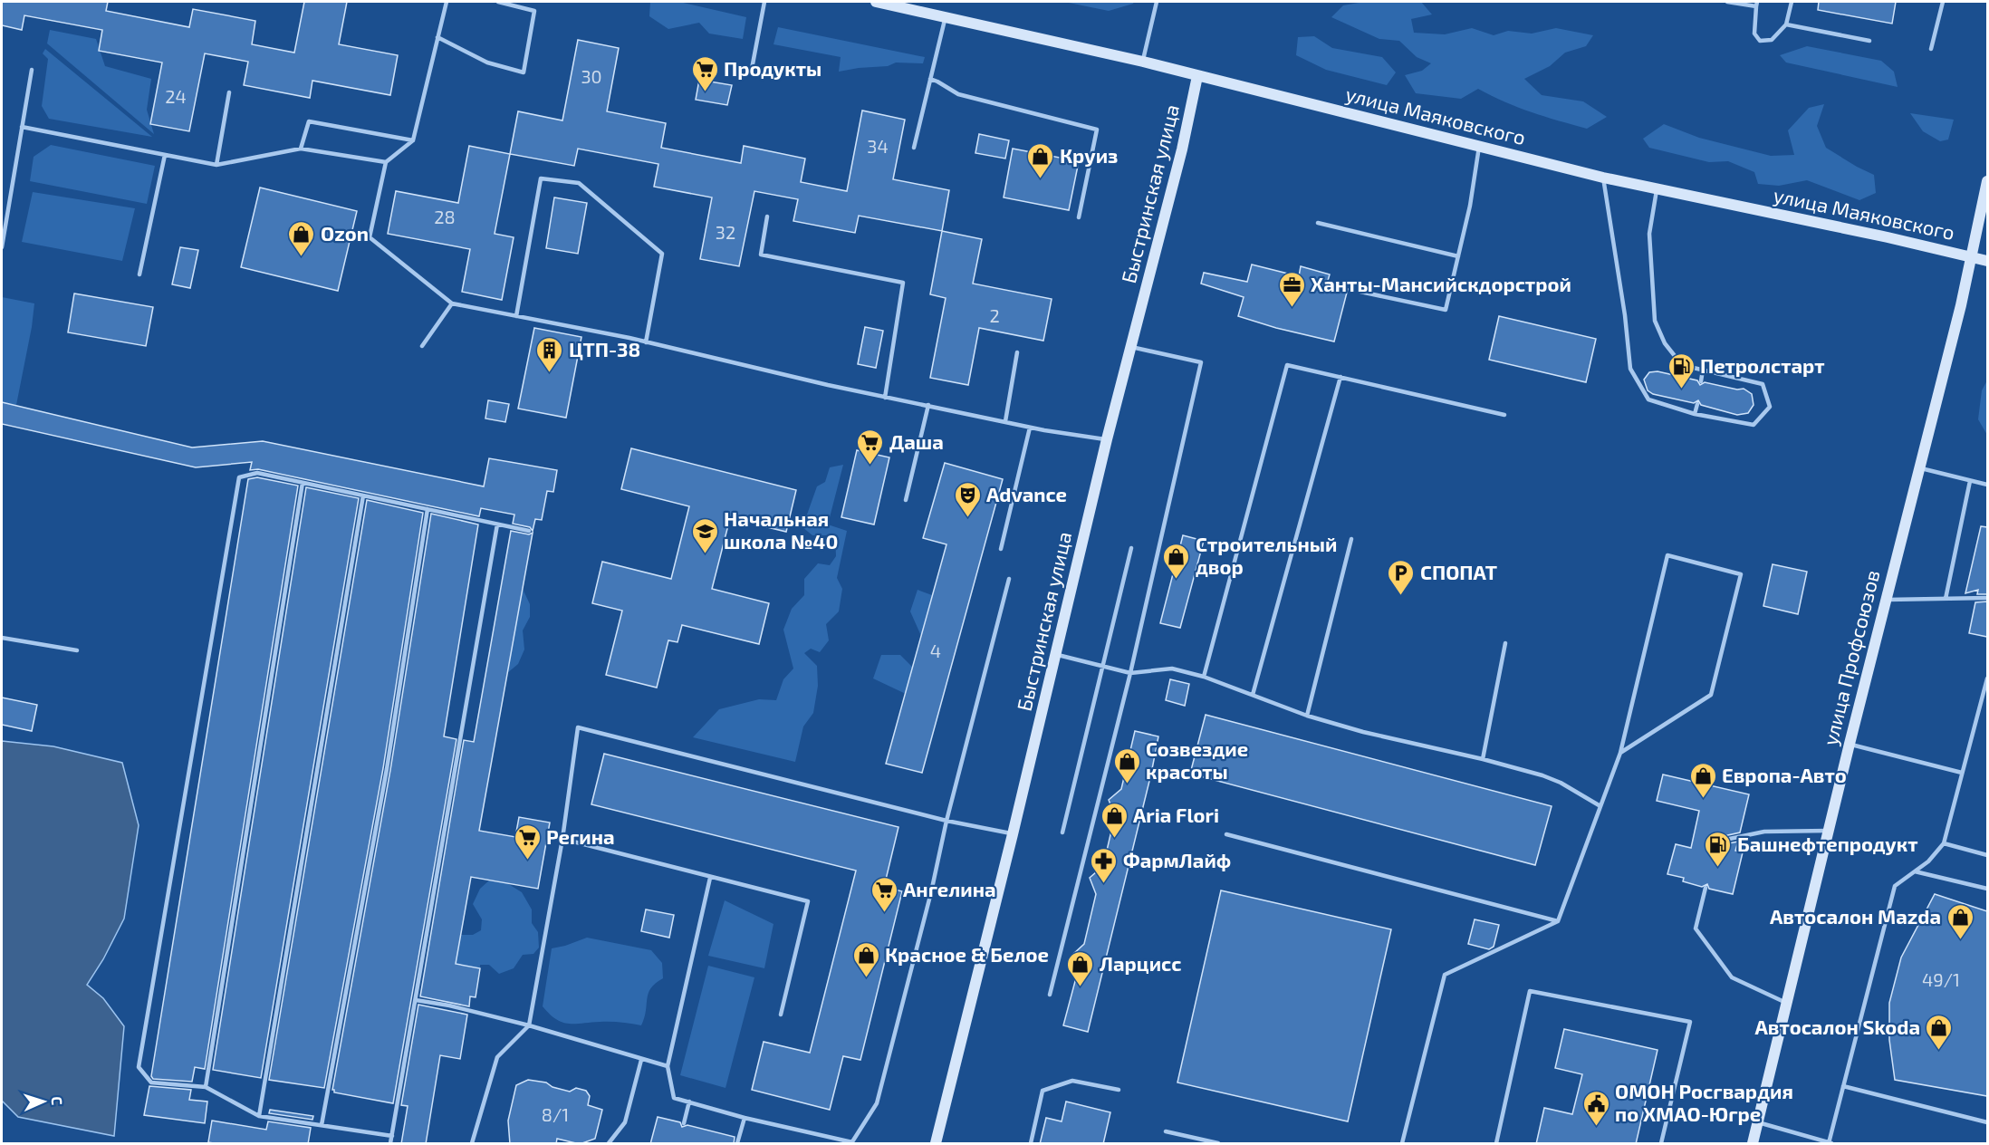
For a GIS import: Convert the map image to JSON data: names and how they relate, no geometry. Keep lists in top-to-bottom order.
{
  "streets": {
    "main road": ["улица Маяковского", "Быстринская улица", "улица Профсоюзов"]
  },
  "crossings": [
    ["улица Маяковского", "Быстринская улица"],
    ["улица Маяковского", "улица Профсоюзов"]
  ],
  "places": {
    "supermarket": [
      "Продукты",
      "Даша",
      "Регина",
      "Ангелина"
    ],
    "shop": [
      "Круиз",
      "Ozon",
      "Строительный двор",
      "Созвездие красоты",
      "Европа-Авто",
      "Aria Flori",
      "Автосалон Mazda",
      "Красное & Белое",
      "Ларцисс",
      "Автосалон Skoda"
    ],
    "office": ["Ханты-Мансийскдорстрой"],
    "building": ["ЦТП-38"],
    "fuel station": ["Петролстарт", "Башнефтепродукт"],
    "theatre": ["Advance"],
    "school or university": ["Начальная школа №40"],
    "parking": ["СПОПАТ"],
    "pharmacy": ["ФармЛайф"],
    "public building": ["ОМОН Росгвардия по ХМАО-Югре"]
  },
  "house_numbers": [
    "30",
    "24",
    "34",
    "28",
    "32",
    "2",
    "4",
    "49/1",
    "8/1"
  ],
  "north": "right"
}
